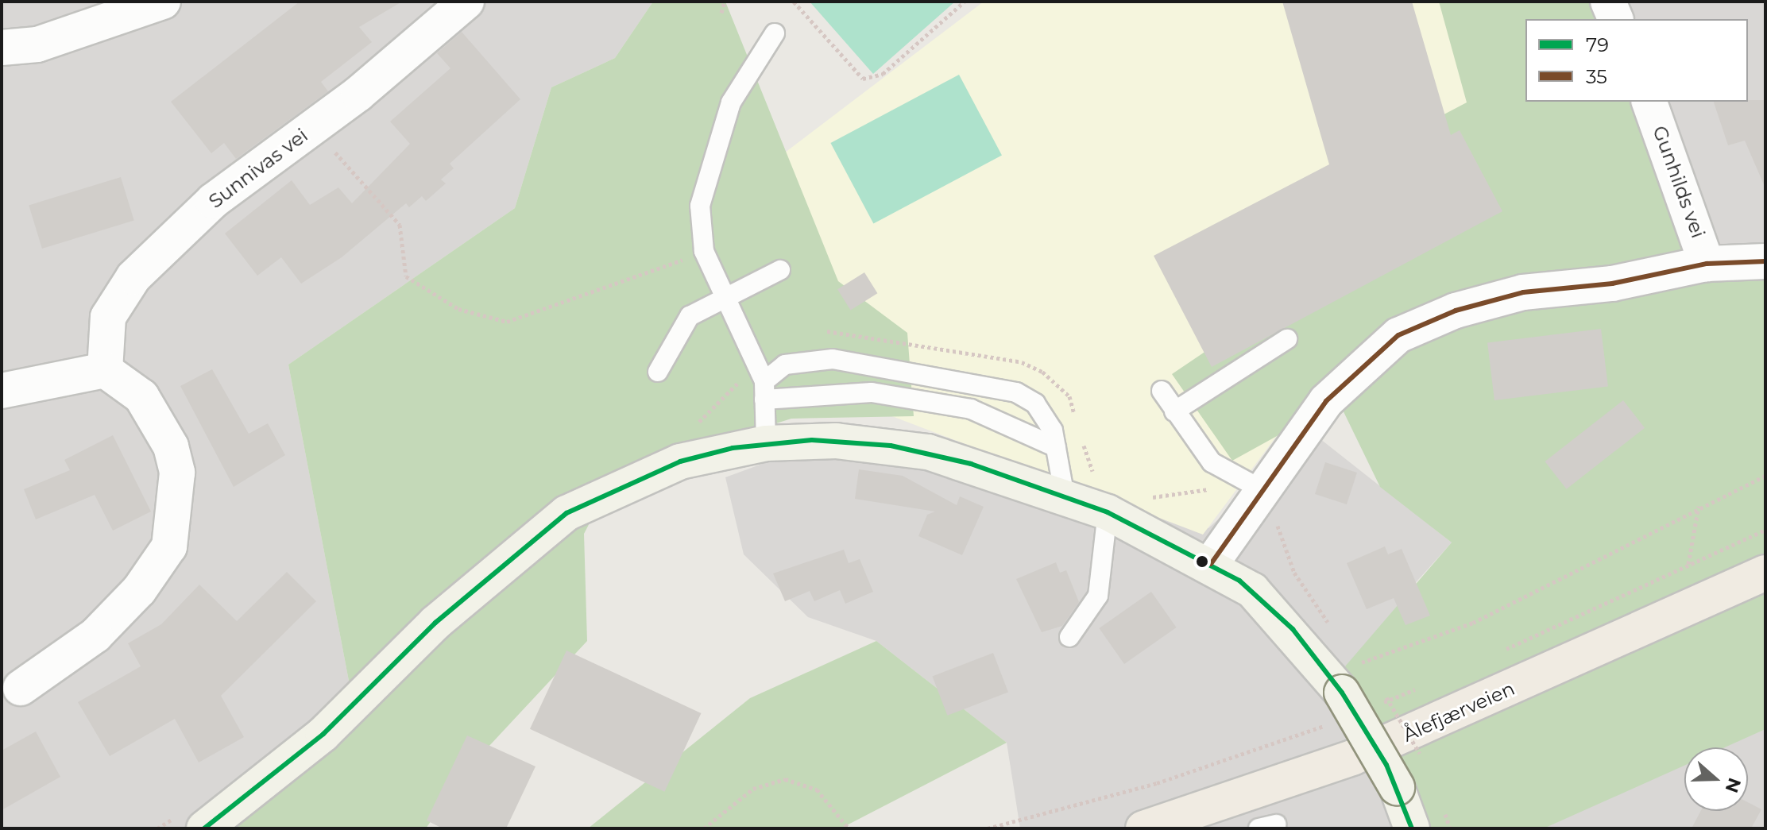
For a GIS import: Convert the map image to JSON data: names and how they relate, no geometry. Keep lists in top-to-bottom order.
{
  "streets": {
    "main road": ["Ålefjærveien"],
    "street": ["Sunnivas vei", "Gunhilds vei"]
  },
  "lines": ["transit line 35", "transit line 79"],
  "legend": ["79", "35"],
  "north": "right"
}
